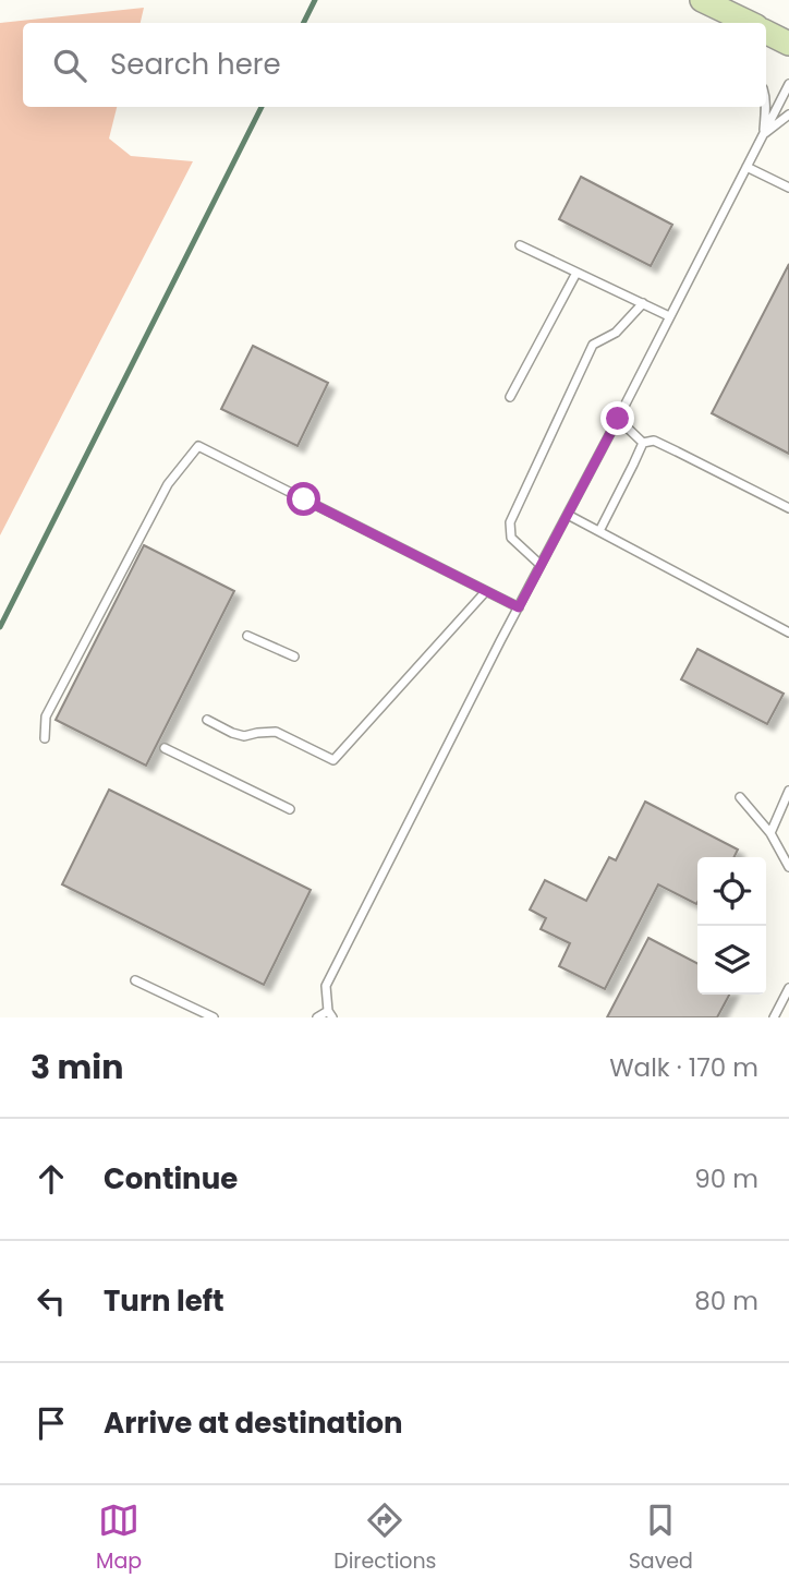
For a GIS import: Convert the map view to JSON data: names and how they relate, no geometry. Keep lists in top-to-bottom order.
{
  "page": {
    "search": "Search here",
    "heading": ["3 min", "Walk · 170 m"],
    "list": [
      ["Continue", "90 m"],
      ["Turn left", "80 m"],
      "Arrive at destination"
    ],
    "nav": ["Map", "Directions", "Saved"]
  }
}
